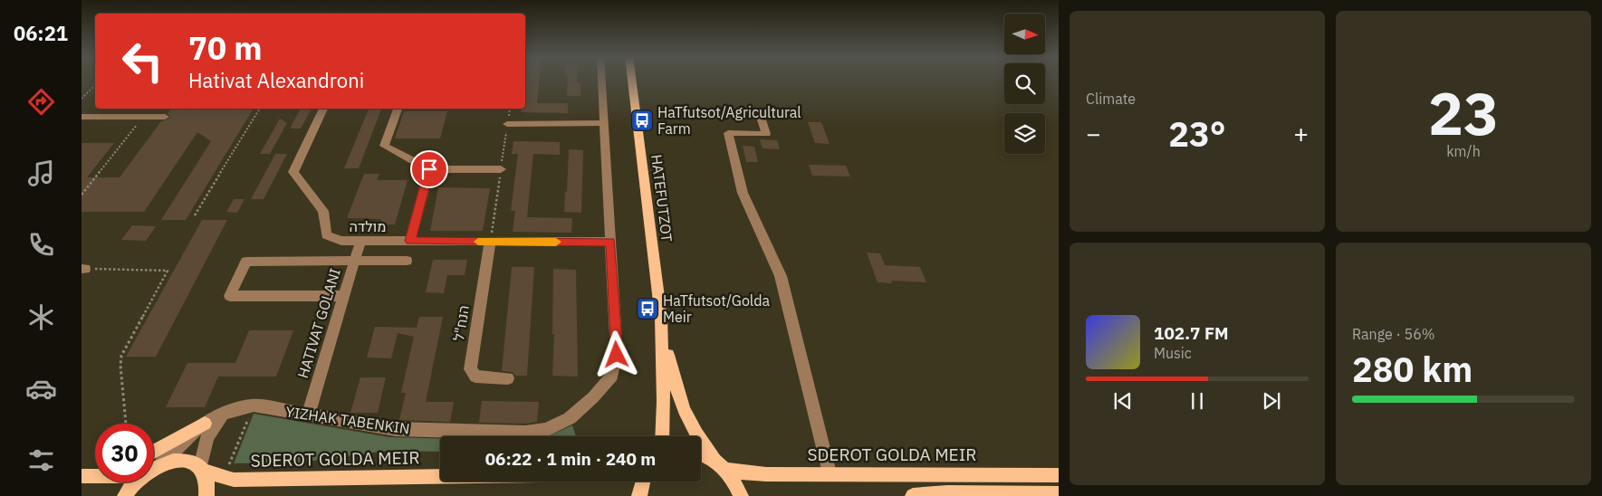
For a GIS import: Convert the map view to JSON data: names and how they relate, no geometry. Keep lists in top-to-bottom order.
{
  "streets": {
    "main road": ["HATEFUTZOT", "SDEROT GOLDA MEIR"],
    "street": [
      "מולדה",
      "HATIVAT GOLANI",
      "הנח\"ל",
      "YIZHAK TABENKIN"
    ]
  },
  "crossings": [
    ["מולדה", "HATIVAT GOLANI"],
    ["מולדה", "הנח\"ל"],
    ["מולדה", "YIZHAK TABENKIN"],
    ["HATIVAT GOLANI", "YIZHAK TABENKIN"]
  ],
  "places": {
    "bus stop": ["HaTfutsot/Agricultural Farm", "HaTfutsot/Golda Meir"]
  },
  "north": "right",
  "page": {
    "tabs": "06:21",
    "tile": [
      "Climate",
      ["23", "km/h"],
      ["Range · 56%", "280 km"]
    ],
    "turn": ["70 m", "Hativat Alexandroni"],
    "heat": ["−", "23°", "+"],
    "song": ["102.7 FM", "Music"],
    "limit": "30",
    "trip": "06:22 · 1 min · 240 m"
  }
}
